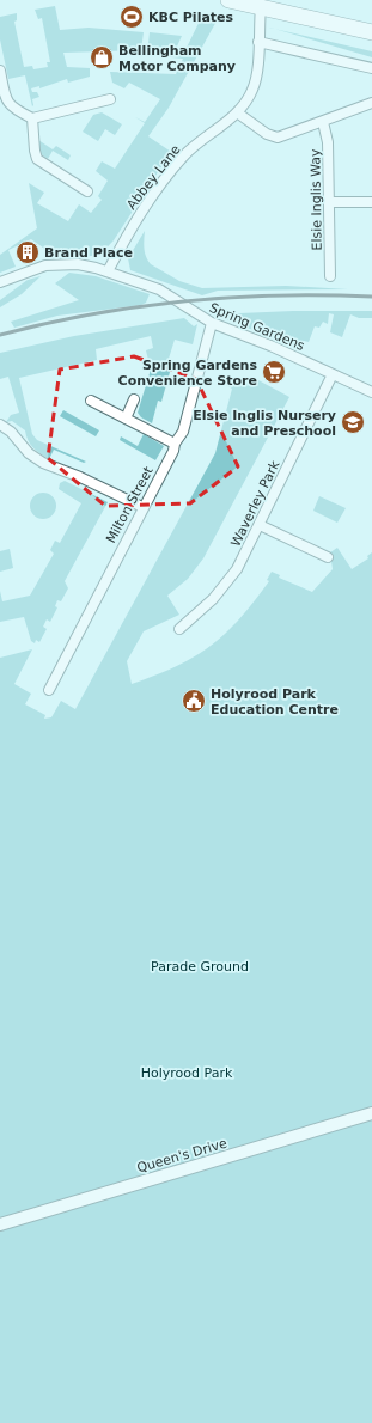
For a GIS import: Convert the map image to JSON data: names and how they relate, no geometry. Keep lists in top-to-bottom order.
{
  "streets": {
    "street": [
      "Abbey Lane",
      "Elsie Inglis Way",
      "Spring Gardens",
      "Waverley Park",
      "Milton Street",
      "Queen's Drive"
    ]
  },
  "crossings": [
    ["Abbey Lane", "Spring Gardens"],
    ["Spring Gardens", "Waverley Park"],
    ["Spring Gardens", "Milton Street"]
  ],
  "parks": ["Parade Ground", "Holyrood Park"],
  "places": {
    "sports": ["KBC Pilates"],
    "shop": ["Bellingham Motor Company"],
    "building": ["Brand Place"],
    "supermarket": ["Spring Gardens Convenience Store"],
    "school or university": ["Elsie Inglis Nursery and Preschool"],
    "public building": ["Holyrood Park Education Centre"]
  }
}
